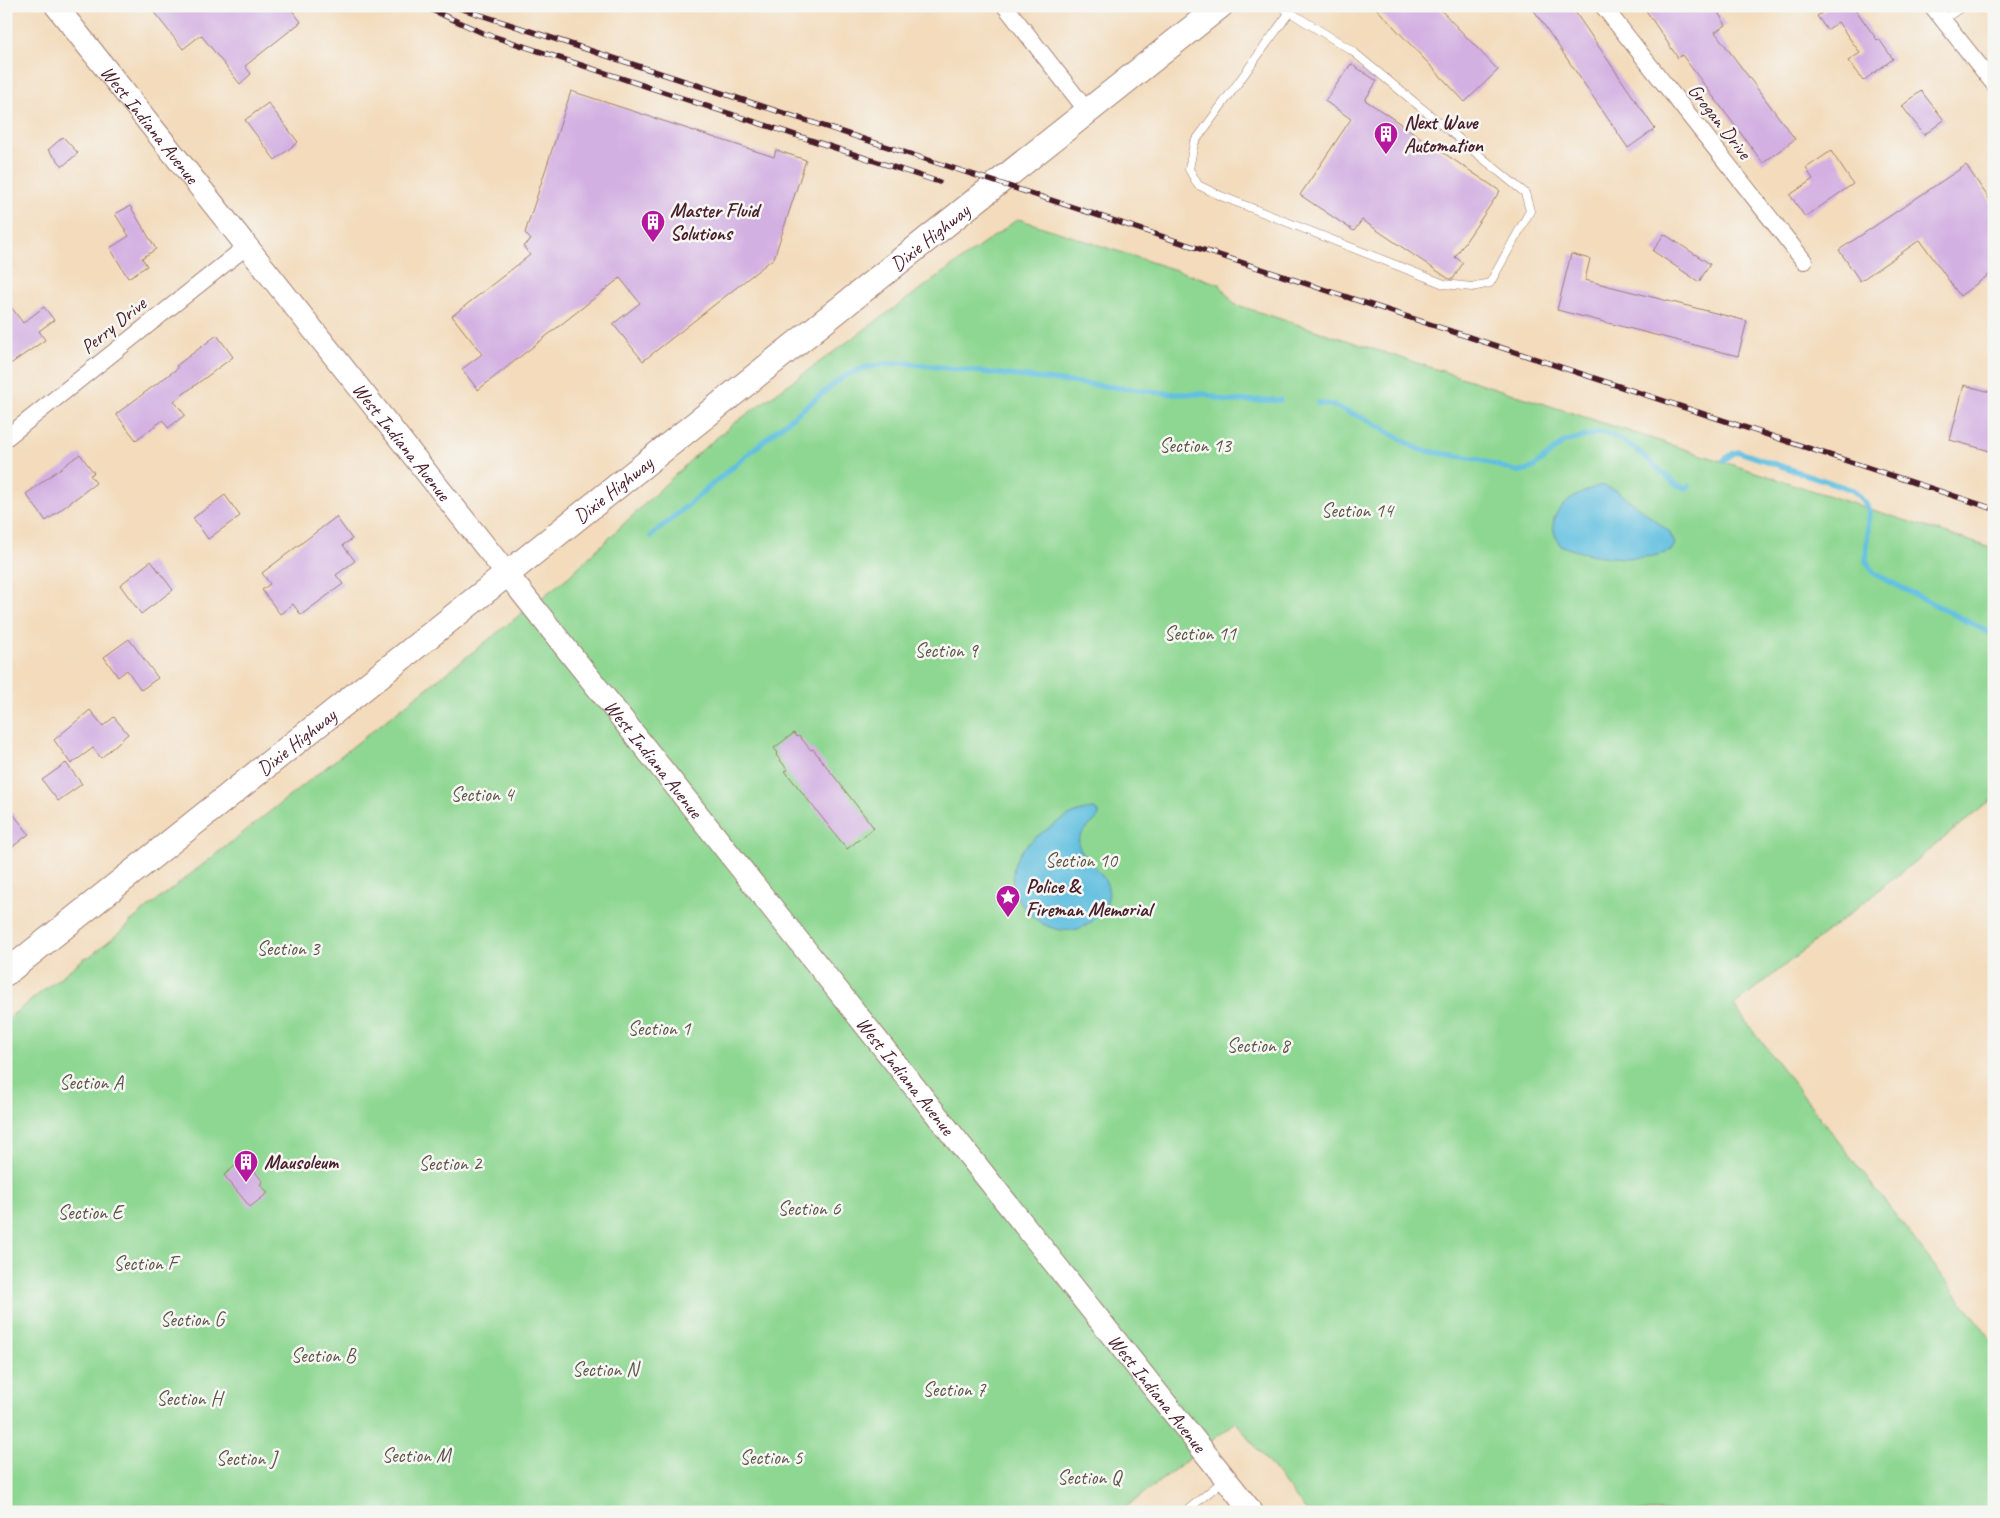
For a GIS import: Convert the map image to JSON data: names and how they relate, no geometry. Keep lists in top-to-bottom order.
{
  "streets": {
    "main road": ["West Indiana Avenue", "Dixie Highway"],
    "street": ["Grogan Drive", "Perry Drive"]
  },
  "crossings": [
    ["West Indiana Avenue", "Dixie Highway"],
    ["West Indiana Avenue", "Perry Drive"]
  ],
  "parks": [
    "Section 13",
    "Section 14",
    "Section 11",
    "Section 9",
    "Section 4",
    "Section 10",
    "Section 3",
    "Section 1",
    "Section 8",
    "Section A",
    "Section 2",
    "Section 6",
    "Section E",
    "Section F",
    "Section G",
    "Section B",
    "Section N",
    "Section 7",
    "Section H",
    "Section M",
    "Section 5",
    "Section J",
    "Section Q"
  ],
  "places": {
    "building": ["Next Wave Automation", "Master Fluid Solutions", "Mausoleum"],
    "place": ["Police & Fireman Memorial"]
  }
}
